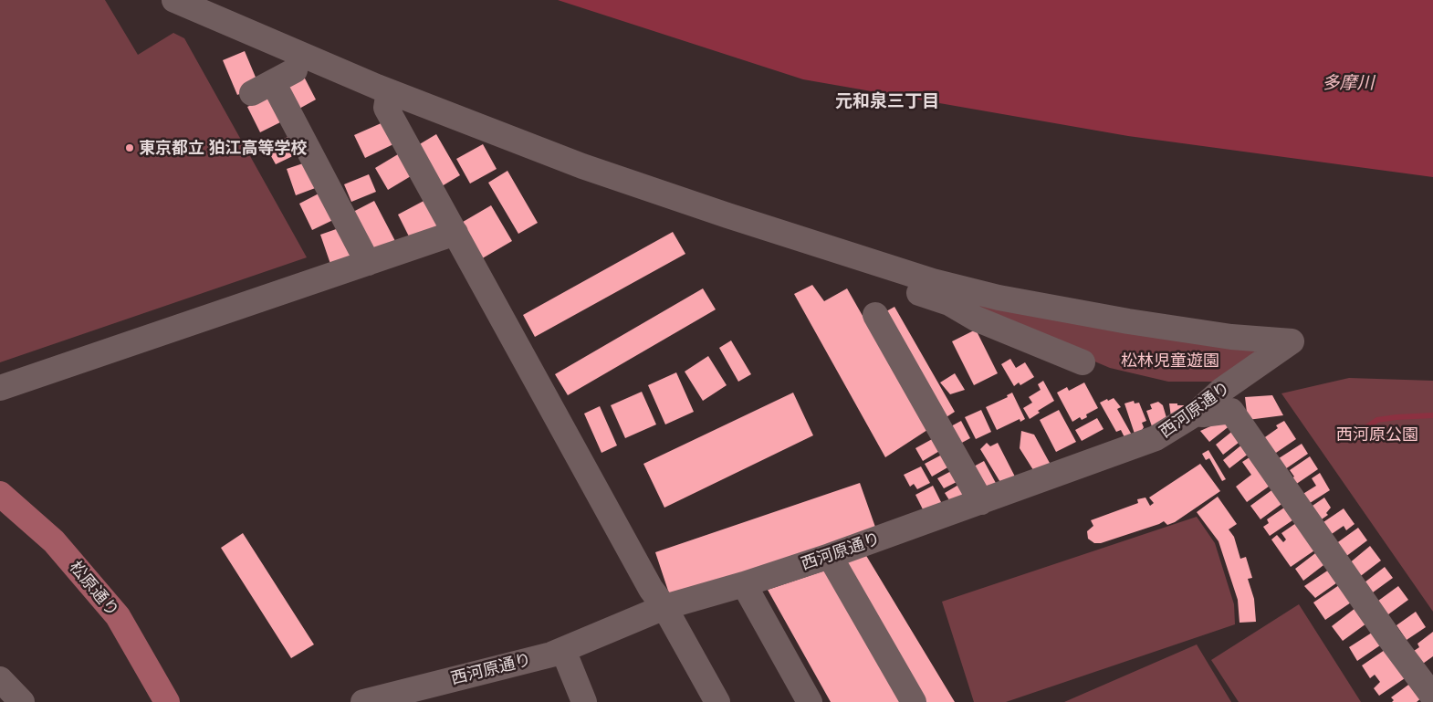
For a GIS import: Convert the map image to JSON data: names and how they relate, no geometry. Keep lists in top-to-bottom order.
{
  "streets": {
    "main road": ["松原通り"],
    "street": ["西河原通り"]
  },
  "districts": ["元和泉三丁目"],
  "water": ["多摩川"],
  "parks": ["松林児童遊園", "西河原公園"],
  "places": ["東京都立 狛江高等学校"]
}
